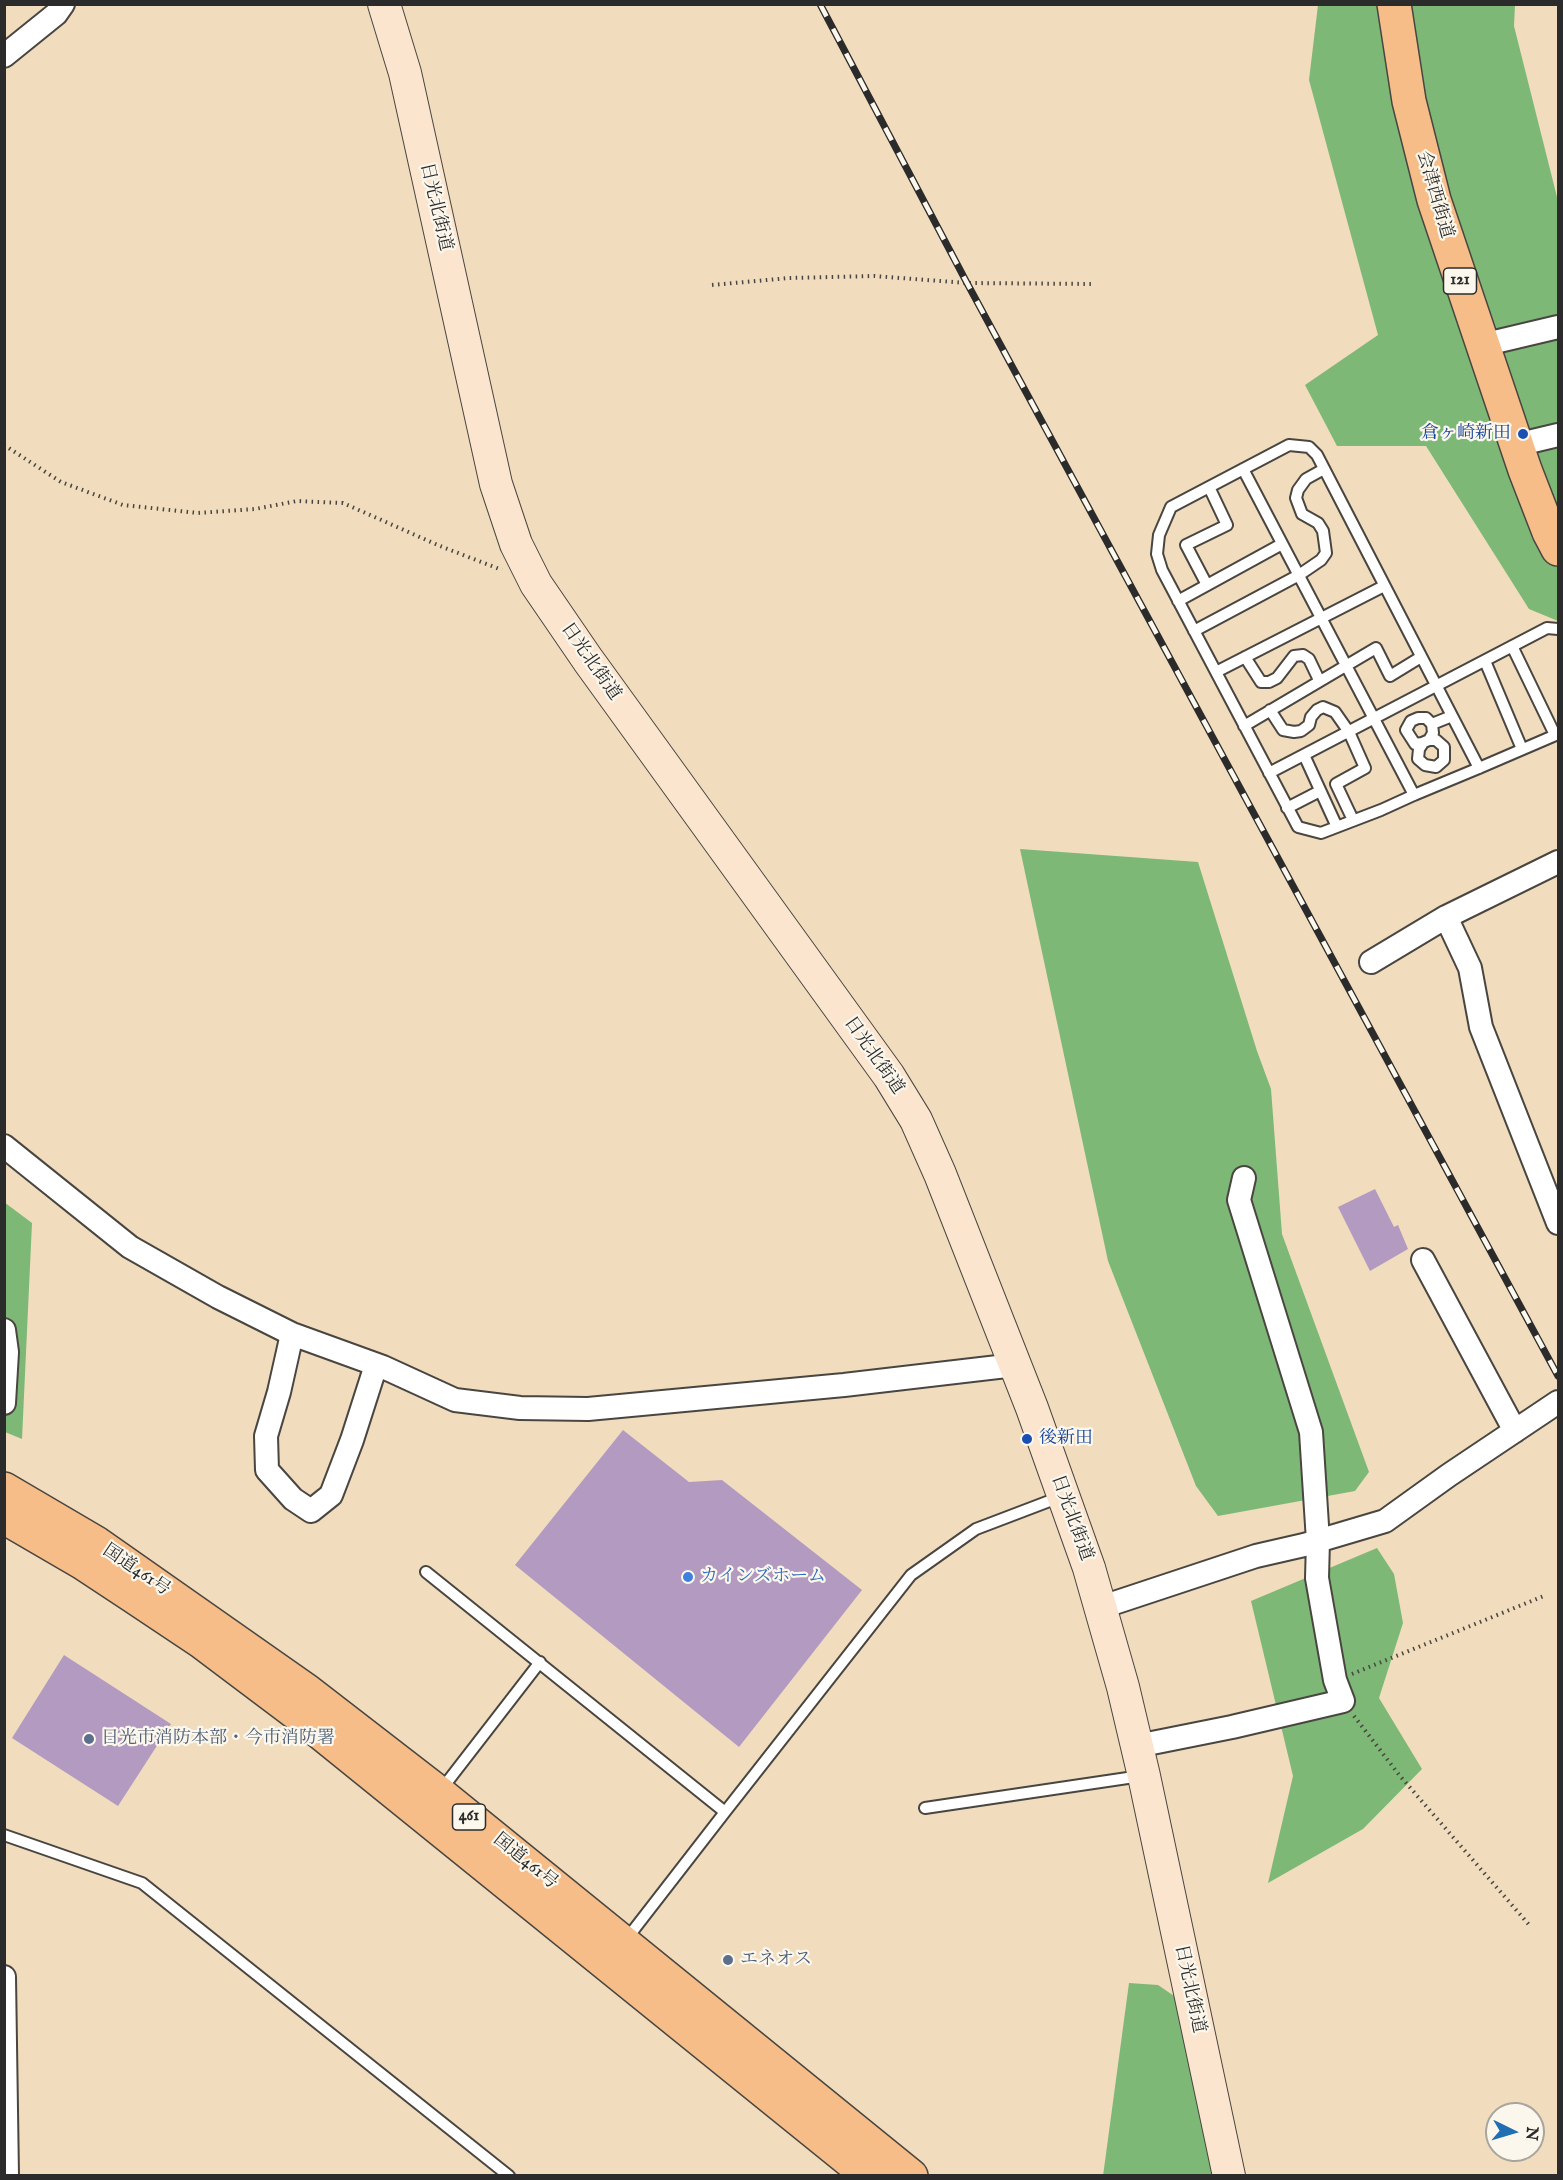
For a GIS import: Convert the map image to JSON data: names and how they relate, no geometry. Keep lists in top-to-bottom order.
{
  "streets": {
    "highway": [
      "会津西街道",
      "121",
      "国道461号",
      "461"
    ],
    "street": ["日光北街道"]
  },
  "places": [
    "倉ヶ崎新田",
    "後新田",
    "カインズホーム",
    "日光市消防本部・今市消防署",
    "エネオス"
  ],
  "north": "right"
}
